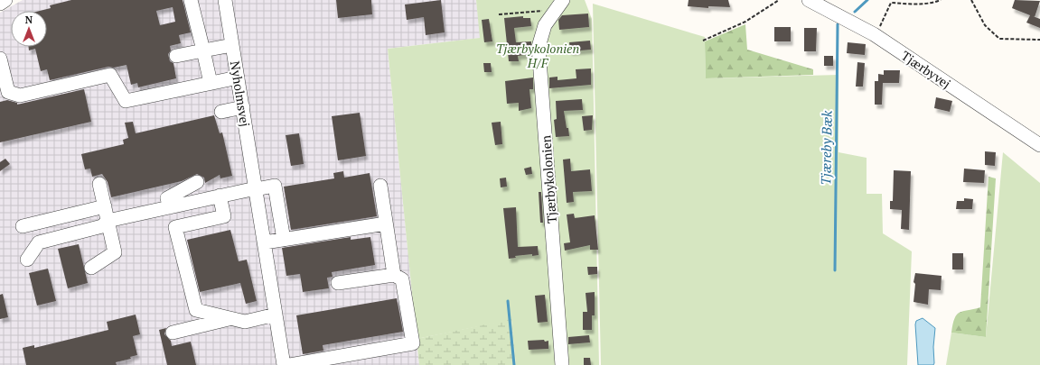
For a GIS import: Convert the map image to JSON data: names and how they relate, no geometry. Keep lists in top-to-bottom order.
{
  "streets": {
    "street": ["Tjærbyvej", "Nyholmsvej", "Tjærbykolonien"]
  },
  "water": ["Tjæreby Bæk"],
  "parks": ["Tjærbykolonien H/F"],
  "north": "top"
}
